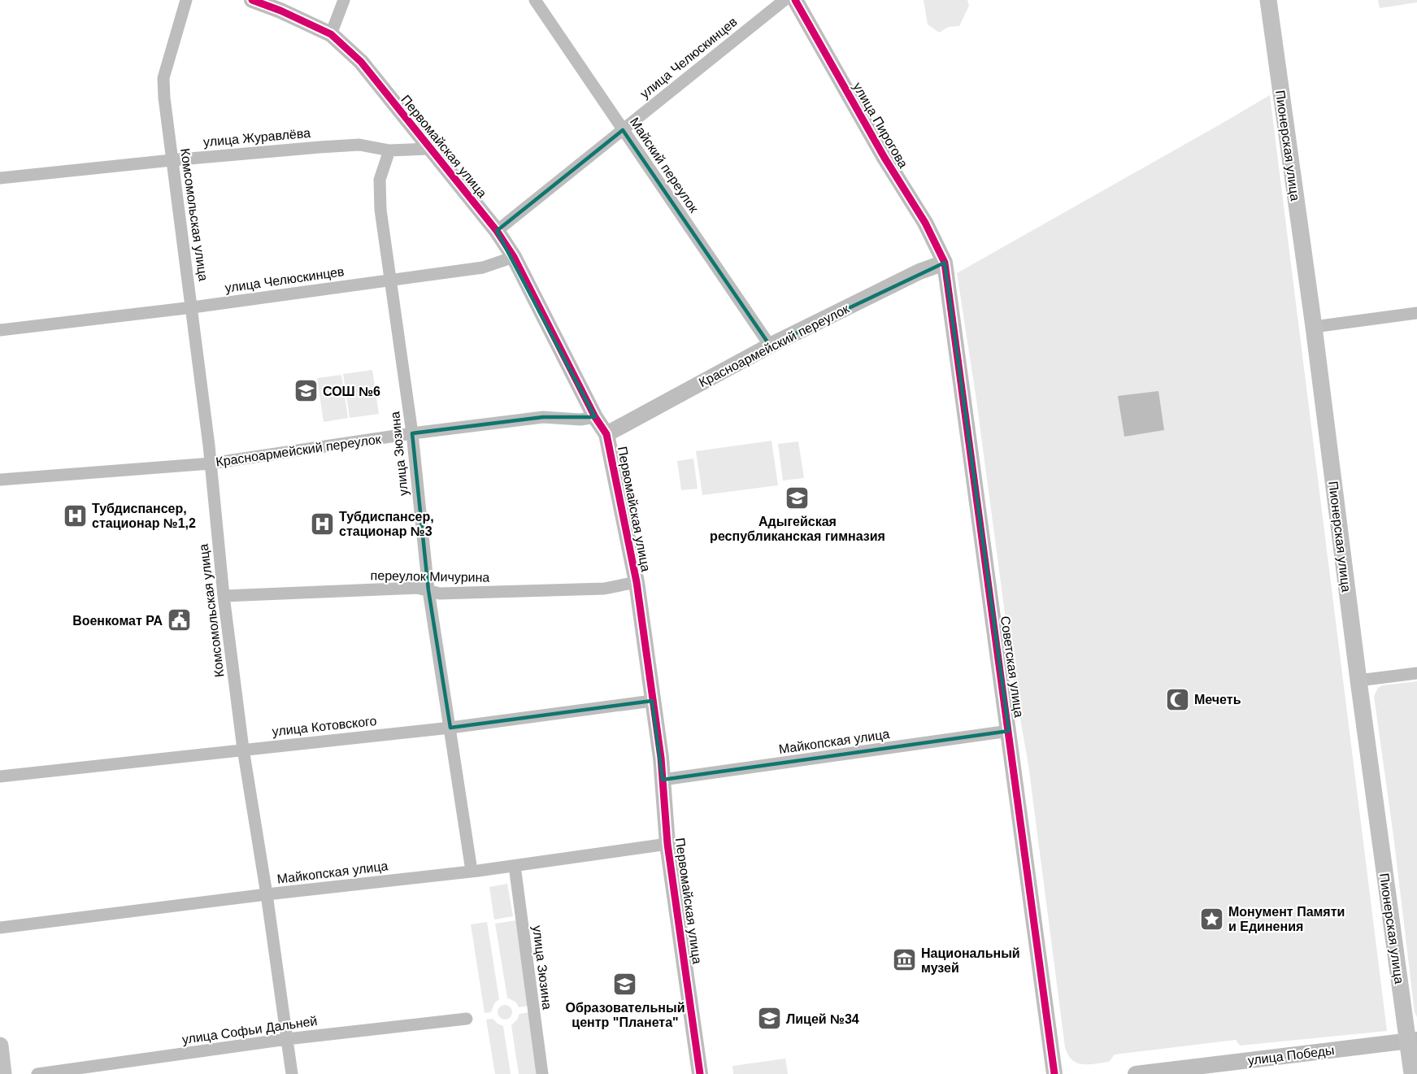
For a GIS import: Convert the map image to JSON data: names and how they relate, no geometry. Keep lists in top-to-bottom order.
{
  "streets": {
    "main road": ["Пионерская улица"],
    "street": [
      "улица Челюскинцев",
      "улица Пирогова",
      "улица Журавлёва",
      "Первомайская улица",
      "Майский переулок",
      "Комсомольская улица",
      "Красноармейский переулок",
      "улица Зюзина",
      "переулок Мичурина",
      "Советская улица",
      "улица Котовского",
      "Майкопская улица",
      "улица Софьи Дальней",
      "улица Победы"
    ]
  },
  "crossings": [
    ["улица Челюскинцев", "Первомайская улица"],
    ["улица Челюскинцев", "Майский переулок"],
    ["улица Челюскинцев", "Комсомольская улица"],
    ["улица Челюскинцев", "улица Зюзина"],
    ["улица Пирогова", "Красноармейский переулок"],
    ["улица Пирогова", "Советская улица"],
    ["улица Журавлёва", "Первомайская улица"],
    ["улица Журавлёва", "Комсомольская улица"],
    ["улица Журавлёва", "улица Зюзина"],
    ["Пионерская улица", "улица Победы"],
    ["Первомайская улица", "Красноармейский переулок"],
    ["Первомайская улица", "переулок Мичурина"],
    ["Первомайская улица", "улица Котовского"],
    ["Первомайская улица", "Майкопская улица"],
    ["Майский переулок", "Красноармейский переулок"],
    ["Комсомольская улица", "Красноармейский переулок"],
    ["Комсомольская улица", "переулок Мичурина"],
    ["Комсомольская улица", "улица Котовского"],
    ["Комсомольская улица", "Майкопская улица"],
    ["Комсомольская улица", "улица Софьи Дальней"],
    ["Красноармейский переулок", "улица Зюзина"],
    ["Красноармейский переулок", "Советская улица"],
    ["улица Зюзина", "переулок Мичурина"],
    ["улица Зюзина", "улица Котовского"],
    ["улица Зюзина", "Майкопская улица"],
    ["Советская улица", "Майкопская улица"]
  ],
  "places": {
    "school or university": [
      "СОШ №6",
      "Адыгейская республиканская гимназия",
      "Образовательный центр \"Планета\"",
      "Лицей №34"
    ],
    "hospital": ["Тубдиспансер, стационар №1,2", "Тубдиспансер, стационар №3"],
    "public building": ["Военкомат РА"],
    "mosque": ["Мечеть"],
    "place": ["Монумент Памяти и Единения"],
    "museum": ["Национальный музей"]
  }
}
